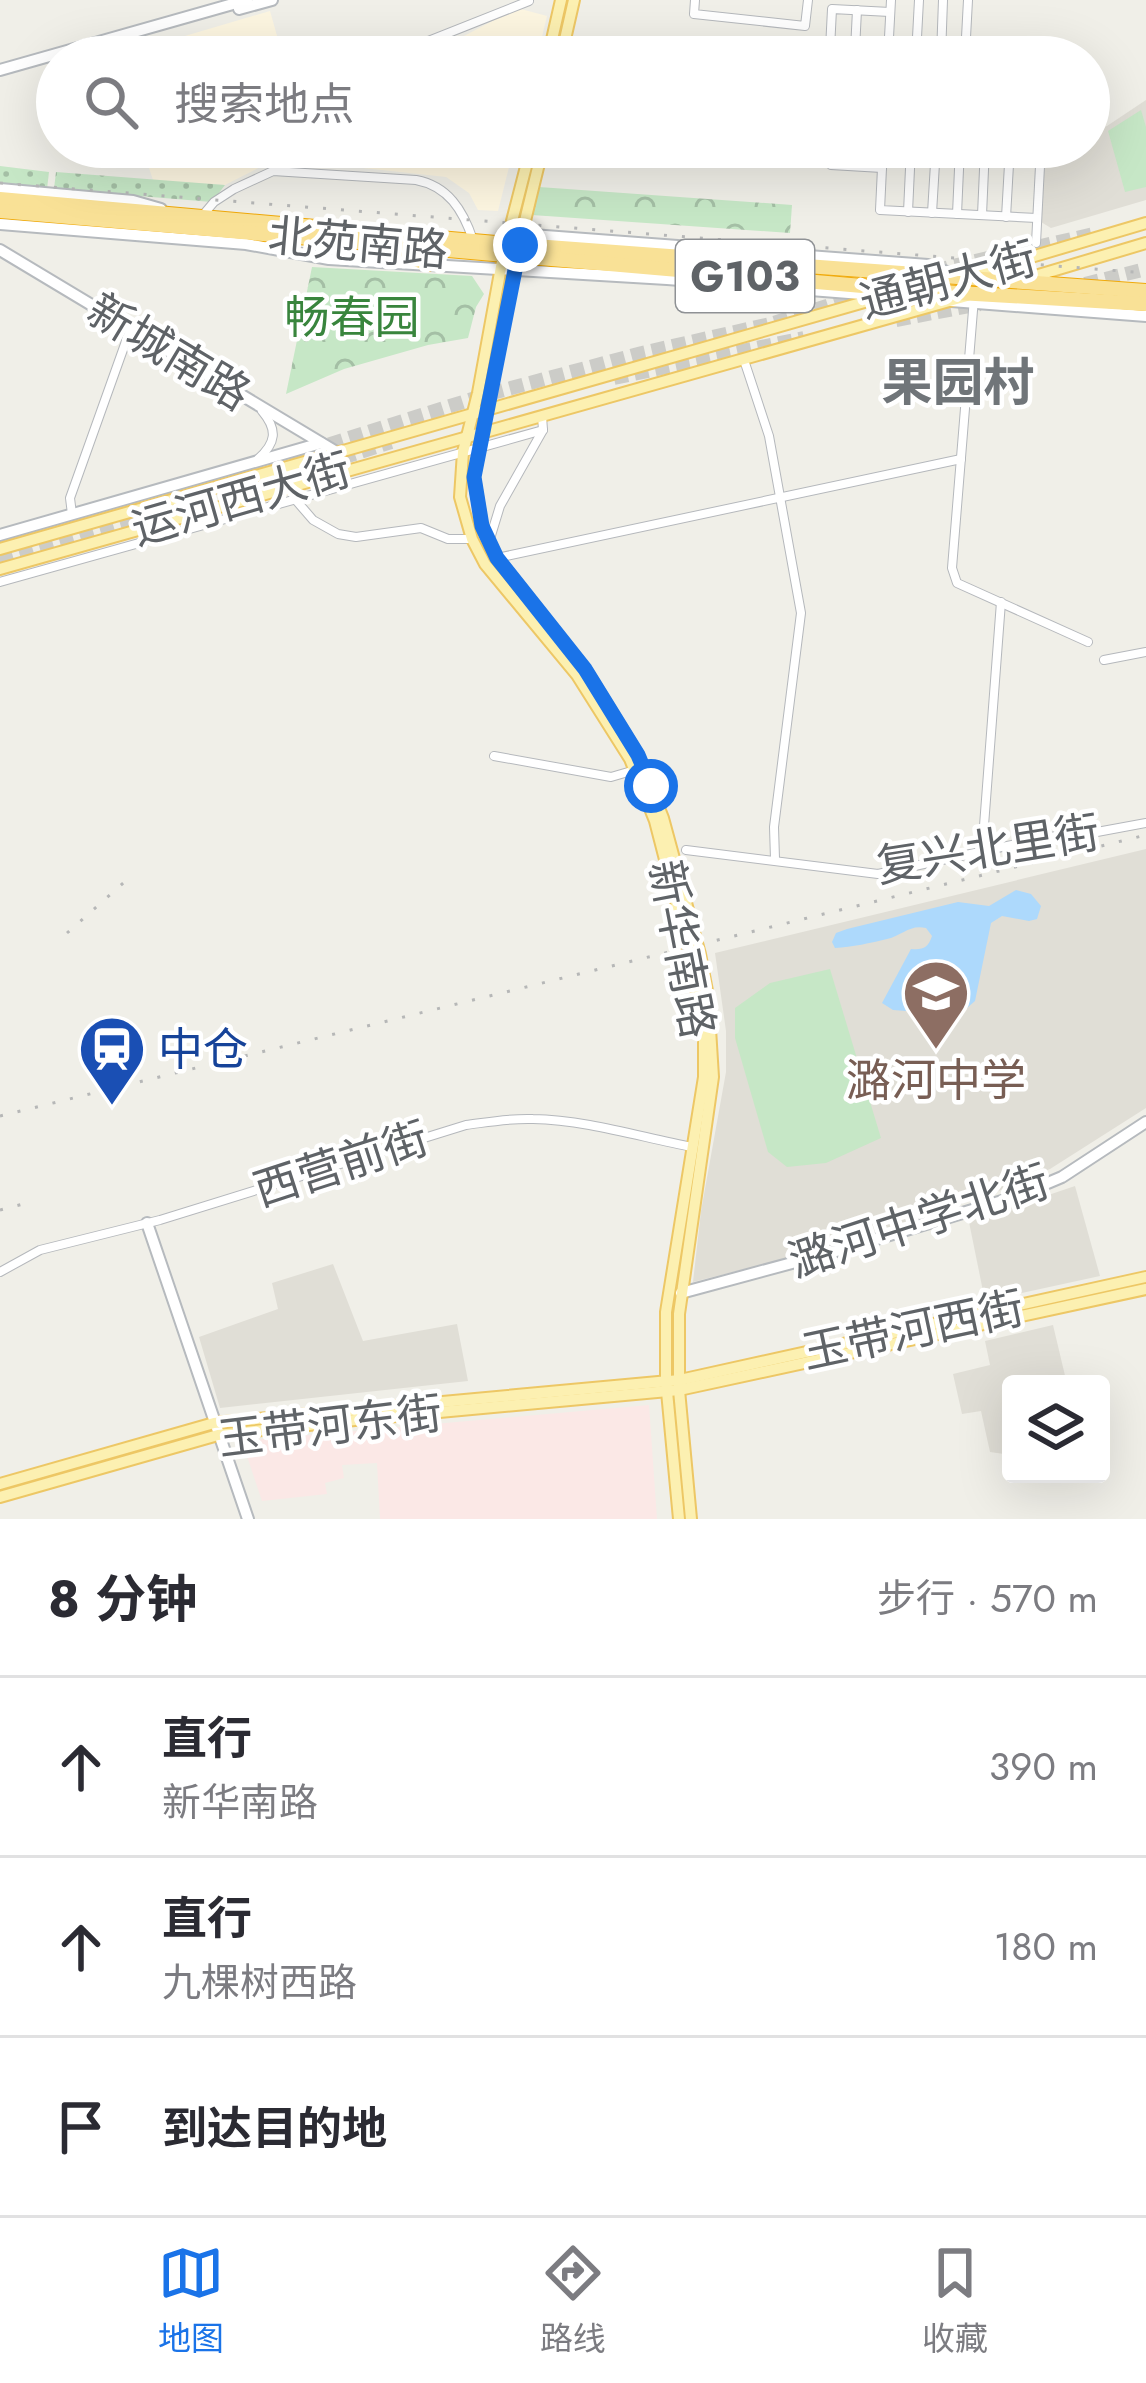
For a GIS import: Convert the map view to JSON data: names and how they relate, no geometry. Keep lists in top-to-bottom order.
{
  "streets": {
    "highway": ["北苑南路", "G103"],
    "main road": [
      "通朝大街",
      "运河西大街",
      "新华南路",
      "玉带河西街",
      "玉带河东街"
    ],
    "street": [
      "新城南路",
      "复兴北里街",
      "西营前街",
      "潞河中学北街"
    ]
  },
  "crossings": [
    ["北苑南路", "通朝大街"],
    ["北苑南路", "新华南路"],
    ["通朝大街", "运河西大街"],
    ["通朝大街", "新华南路"],
    ["新城南路", "运河西大街"],
    ["运河西大街", "新华南路"],
    ["新华南路", "西营前街"],
    ["新华南路", "潞河中学北街"],
    ["新华南路", "玉带河西街"],
    ["新华南路", "玉带河东街"],
    ["玉带河西街", "玉带河东街"]
  ],
  "districts": ["果园村"],
  "parks": ["畅春园"],
  "places": {
    "school or university": ["潞河中学"],
    "station": ["中仓"]
  },
  "page": {
    "search": "搜索地点",
    "heading": ["8 分钟", "步行 · 570 m"],
    "list": [
      ["直行", "新华南路", "390 m"],
      ["直行", "九棵树西路", "180 m"],
      "到达目的地"
    ],
    "nav": ["地图", "路线", "收藏"]
  }
}
